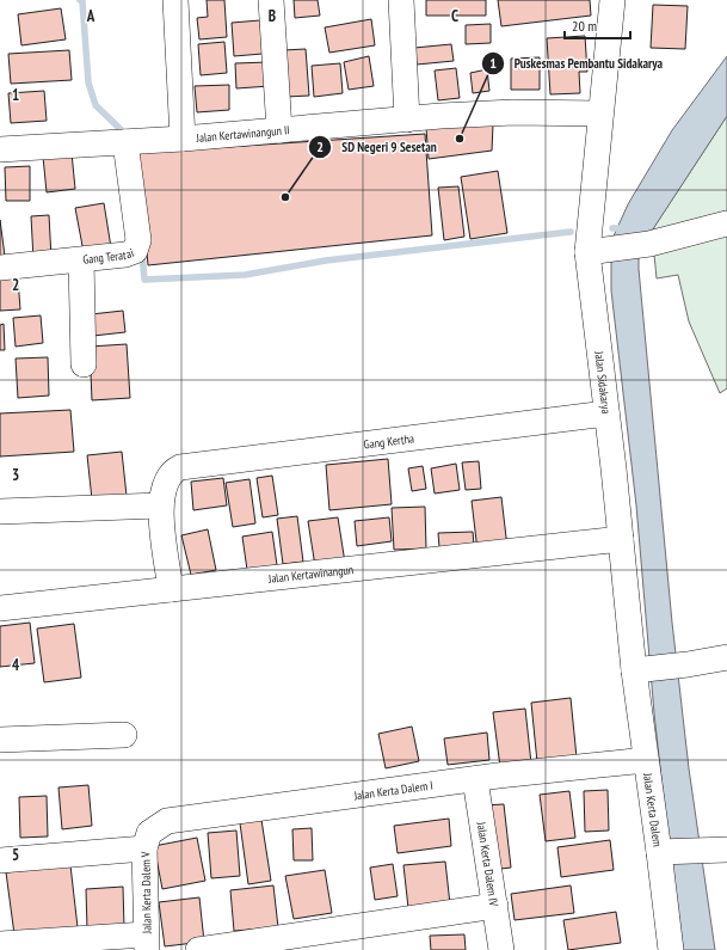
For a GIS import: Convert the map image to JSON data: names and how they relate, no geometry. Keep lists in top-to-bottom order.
{
  "streets": {
    "street": [
      "Jalan Kertawinangun II",
      "Gang Teratai",
      "Jalan Sidakarya",
      "Gang Kertha",
      "Jalan Kertawinangun",
      "Jalan Kerta Dalem I",
      "Jalan Kerta Dalem",
      "Jalan Kerta Dalem IV",
      "Jalan Kerta Dalem V"
    ]
  },
  "crossings": [
    ["Jalan Kertawinangun II", "Gang Teratai"],
    ["Jalan Kertawinangun II", "Jalan Sidakarya"],
    ["Jalan Sidakarya", "Gang Kertha"],
    ["Jalan Sidakarya", "Jalan Kertawinangun"],
    ["Jalan Sidakarya", "Jalan Kerta Dalem"],
    ["Jalan Kerta Dalem I", "Jalan Kerta Dalem"],
    ["Jalan Kerta Dalem I", "Jalan Kerta Dalem IV"],
    ["Jalan Kerta Dalem I", "Jalan Kerta Dalem V"]
  ],
  "places": ["Puskesmas Pembantu Sidakarya", "SD Negeri 9 Sesetan"],
  "scale_bar": "20 m",
  "grid": {
    "columns": ["A", "B", "C"],
    "rows": [
      "1",
      "2",
      "3",
      "4",
      "5"
    ]
  }
}
